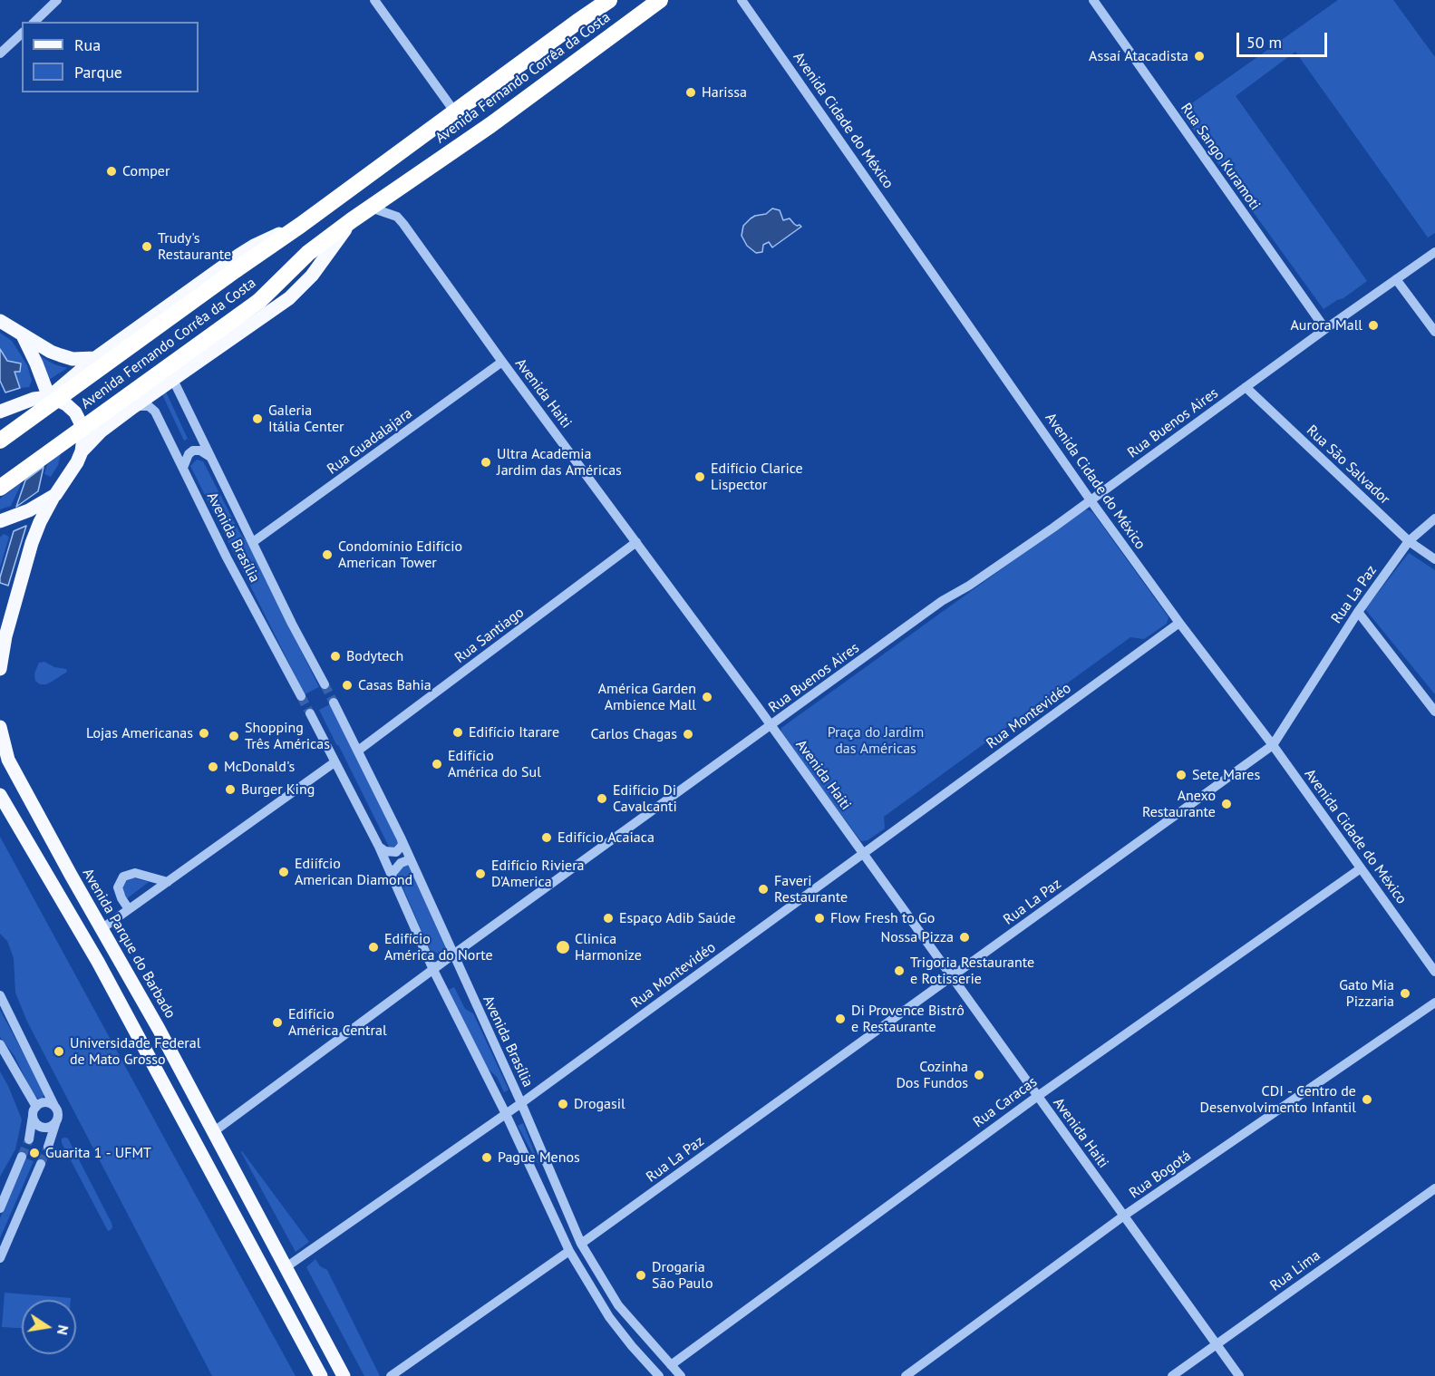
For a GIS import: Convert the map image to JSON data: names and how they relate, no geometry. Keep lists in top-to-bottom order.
{
  "streets": {
    "highway": ["Avenida Fernando Corrêa da Costa"],
    "main road": ["Avenida Parque do Barbado"],
    "street": [
      "Avenida Cidade do México",
      "Rua Sango Kuramoti",
      "Avenida Haiti",
      "Rua Buenos Aires",
      "Rua Guadalajara",
      "Rua São Salvador",
      "Avenida Brasília",
      "Rua La Paz",
      "Rua Santiago",
      "Rua Montevidéo",
      "Rua Caracas",
      "Rua Bogotá",
      "Rua Lima"
    ]
  },
  "crossings": [
    ["Avenida Fernando Corrêa da Costa", "Avenida Haiti"],
    ["Avenida Fernando Corrêa da Costa", "Avenida Brasília"],
    ["Avenida Cidade do México", "Rua Buenos Aires"],
    ["Avenida Cidade do México", "Rua La Paz"],
    ["Avenida Cidade do México", "Rua Montevidéo"],
    ["Avenida Cidade do México", "Rua Caracas"],
    ["Rua Sango Kuramoti", "Rua Buenos Aires"],
    ["Avenida Haiti", "Rua Buenos Aires"],
    ["Avenida Haiti", "Rua Guadalajara"],
    ["Avenida Haiti", "Rua La Paz"],
    ["Avenida Haiti", "Rua Santiago"],
    ["Avenida Haiti", "Rua Montevidéo"],
    ["Avenida Haiti", "Rua Caracas"],
    ["Avenida Haiti", "Rua Bogotá"],
    ["Avenida Haiti", "Rua Lima"],
    ["Rua Buenos Aires", "Rua São Salvador"],
    ["Rua Buenos Aires", "Avenida Brasília"],
    ["Rua Buenos Aires", "Avenida Parque do Barbado"],
    ["Rua Guadalajara", "Avenida Brasília"],
    ["Rua São Salvador", "Rua La Paz"],
    ["Avenida Brasília", "Rua La Paz"],
    ["Avenida Brasília", "Rua Santiago"],
    ["Avenida Brasília", "Rua Montevidéo"],
    ["Avenida Brasília", "Rua Caracas"],
    ["Rua Montevidéo", "Avenida Parque do Barbado"]
  ],
  "parks": ["Praça do Jardim das Américas"],
  "places": [
    "Assaí Atacadista",
    "Harissa",
    "Comper",
    "Trudy's Restaurante",
    "Aurora Mall",
    "Galeria Itália Center",
    "Ultra Academia Jardim das Américas",
    "Edifício Clarice Lispector",
    "Condomínio Edifício American Tower",
    "Bodytech",
    "Casas Bahia",
    "América Garden Ambience Mall",
    "Edifício Itarare",
    "Lojas Americanas",
    "Carlos Chagas",
    "Shopping Três Américas",
    "Edifício América do Sul",
    "McDonald's",
    "Sete Mares",
    "Burger King",
    "Edifício Di Cavalcanti",
    "Anexo Restaurante",
    "Edifício Acaiaca",
    "Ediífcio American Diamond",
    "Edifício Riviera D'America",
    "Faveri Restaurante",
    "Espaço Adib Saúde",
    "Flow Fresh to Go",
    "Nossa Pizza",
    "Edifício América do Norte",
    "Clinica Harmonize",
    "Trigoria Restaurante e Rotisserie",
    "Gato Mia Pizzaria",
    "Di Provence Bistrô e Restaurante",
    "Edifício América Central",
    "Universidade Federal de Mato Grosso",
    "Cozinha Dos Fundos",
    "CDI - Centro de Desenvolvimento Infantil",
    "Drogasil",
    "Guarita 1 - UFMT",
    "Pague Menos",
    "Drogaria São Paulo"
  ],
  "legend": ["Rua", "Parque"],
  "scale_bar": "50 m",
  "north": "right"
}
